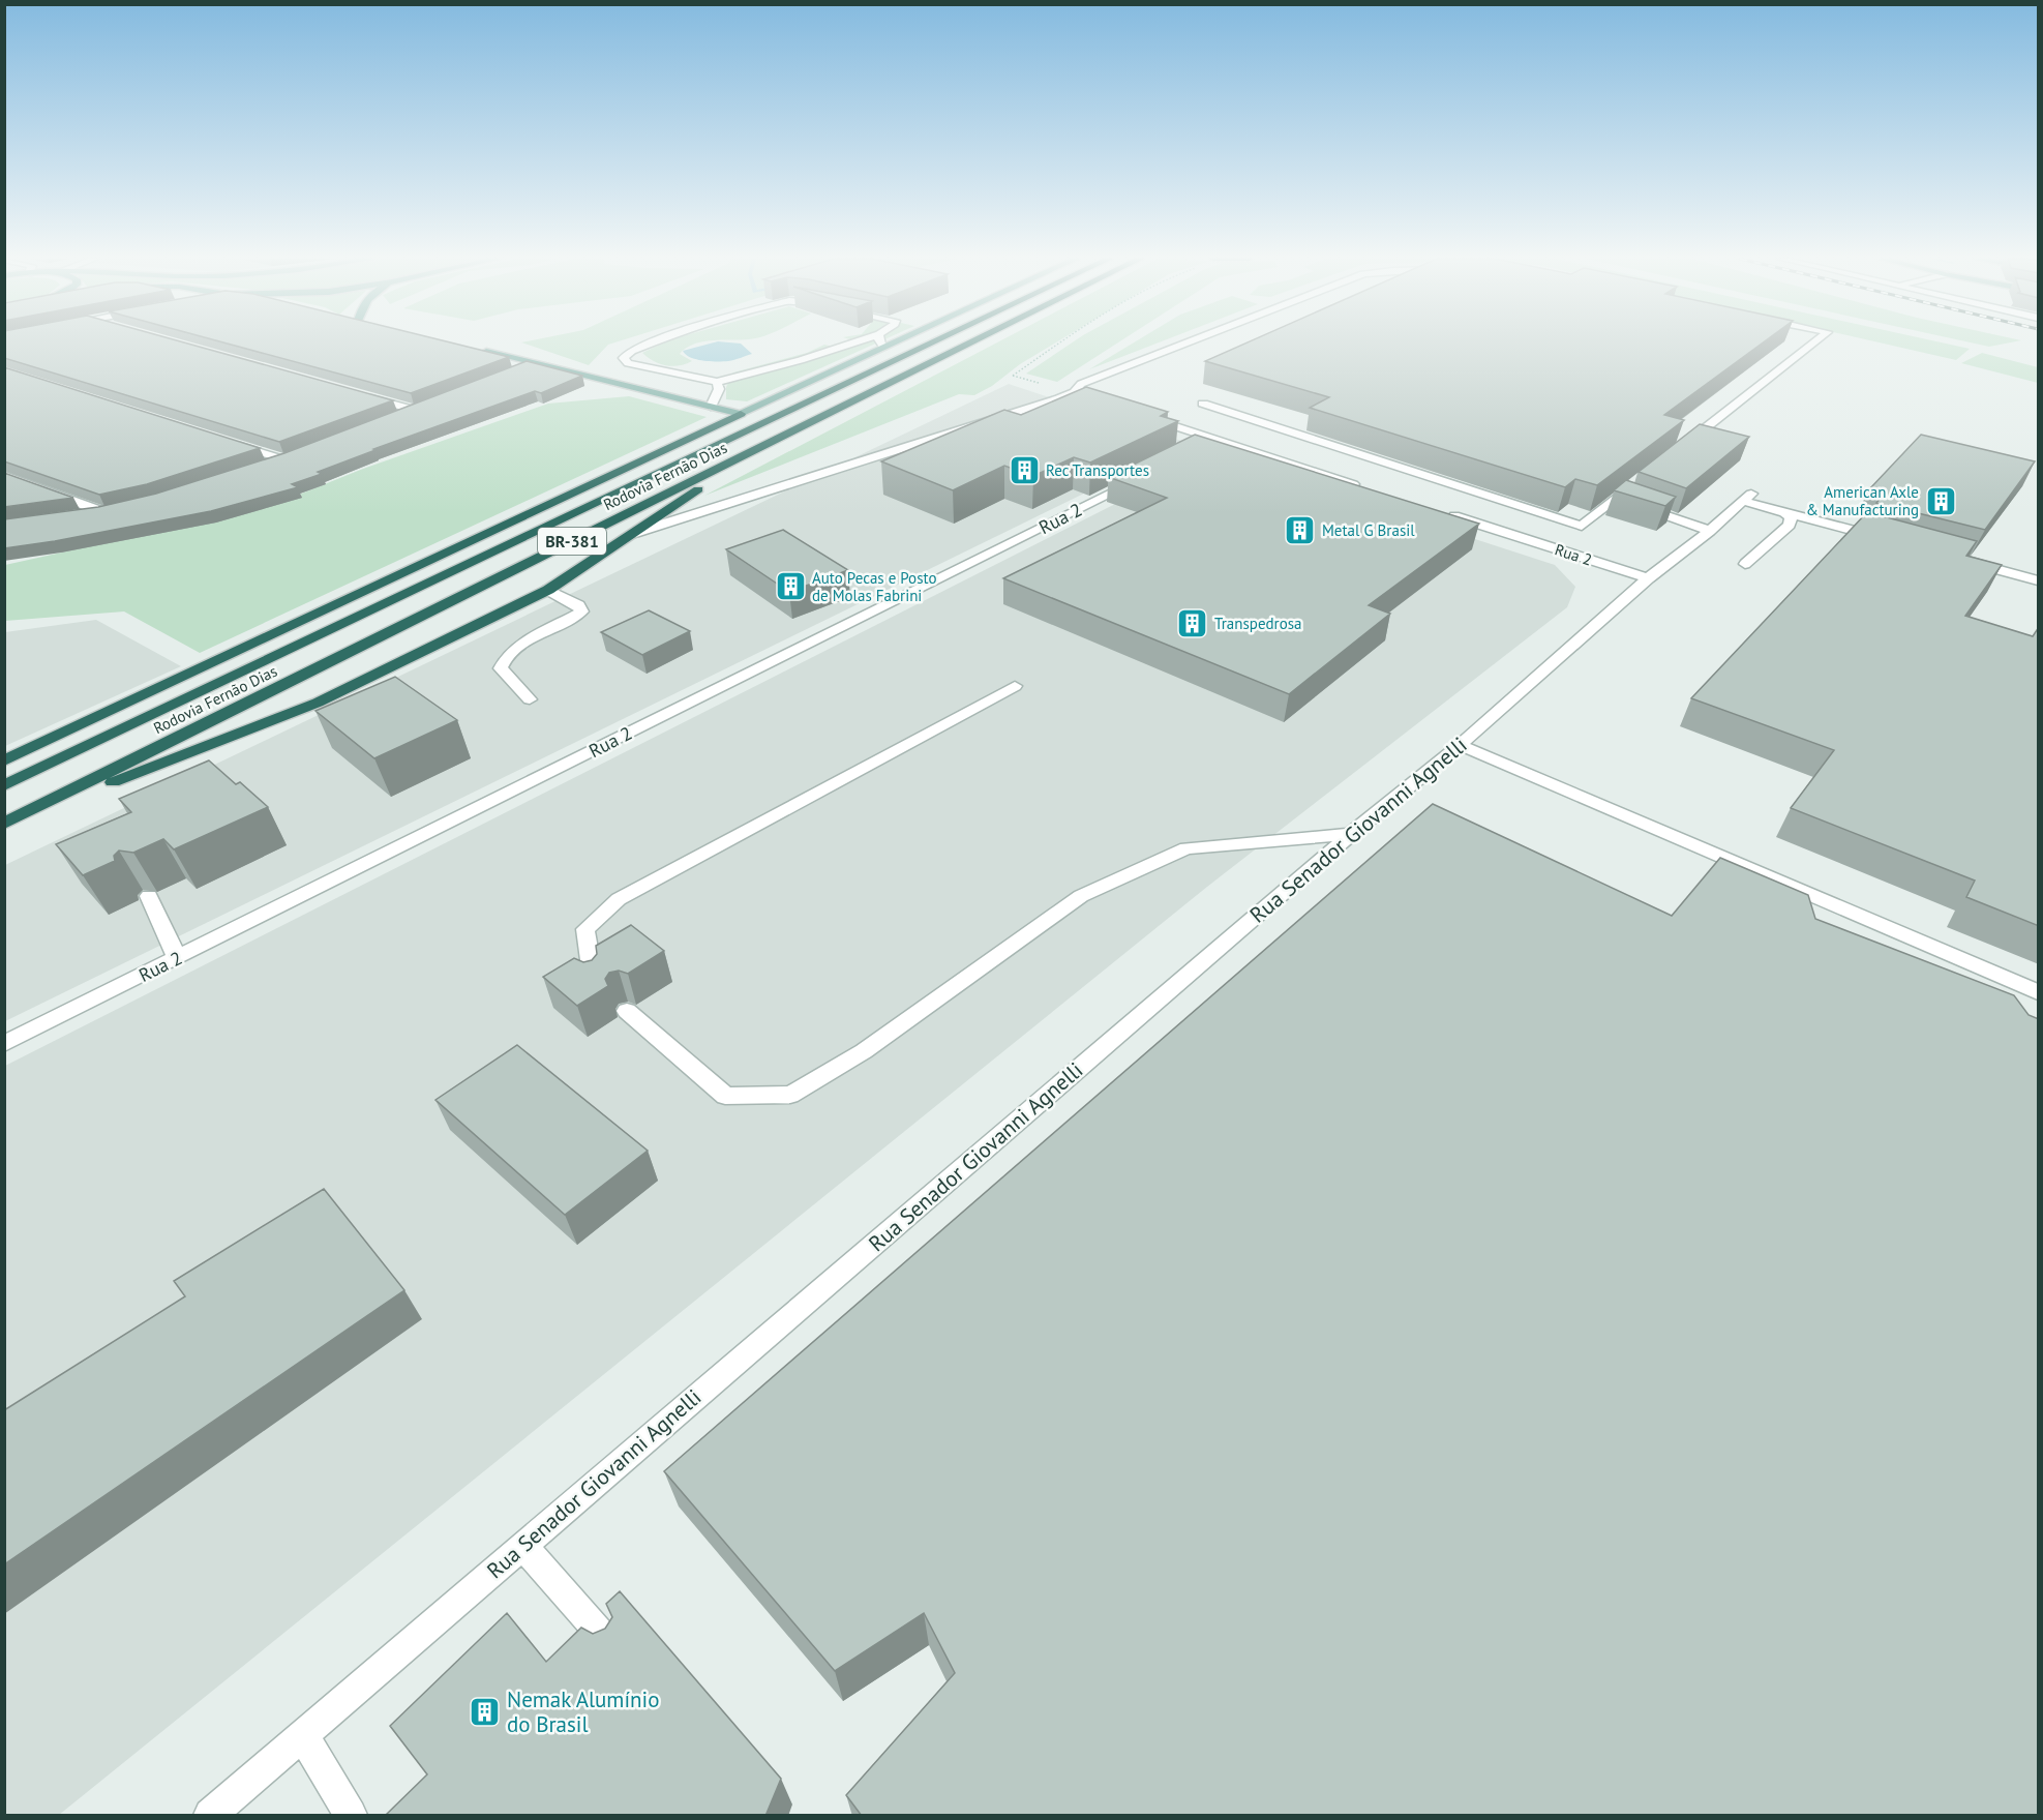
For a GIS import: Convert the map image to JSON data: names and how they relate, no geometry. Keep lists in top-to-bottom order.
{
  "streets": {
    "highway": ["Rodovia Fernão Dias", "BR-381"],
    "street": ["Rua 2", "Rua Senador Giovanni Agnelli"]
  },
  "crossings": [
    ["Rua 2", "Rua Senador Giovanni Agnelli"]
  ],
  "places": {
    "building": [
      "Rec Transportes",
      "American Axle & Manufacturing",
      "Metal G Brasil",
      "Auto Pecas e Posto de Molas Fabrini",
      "Transpedrosa",
      "Nemak Alumínio do Brasil"
    ]
  }
}
